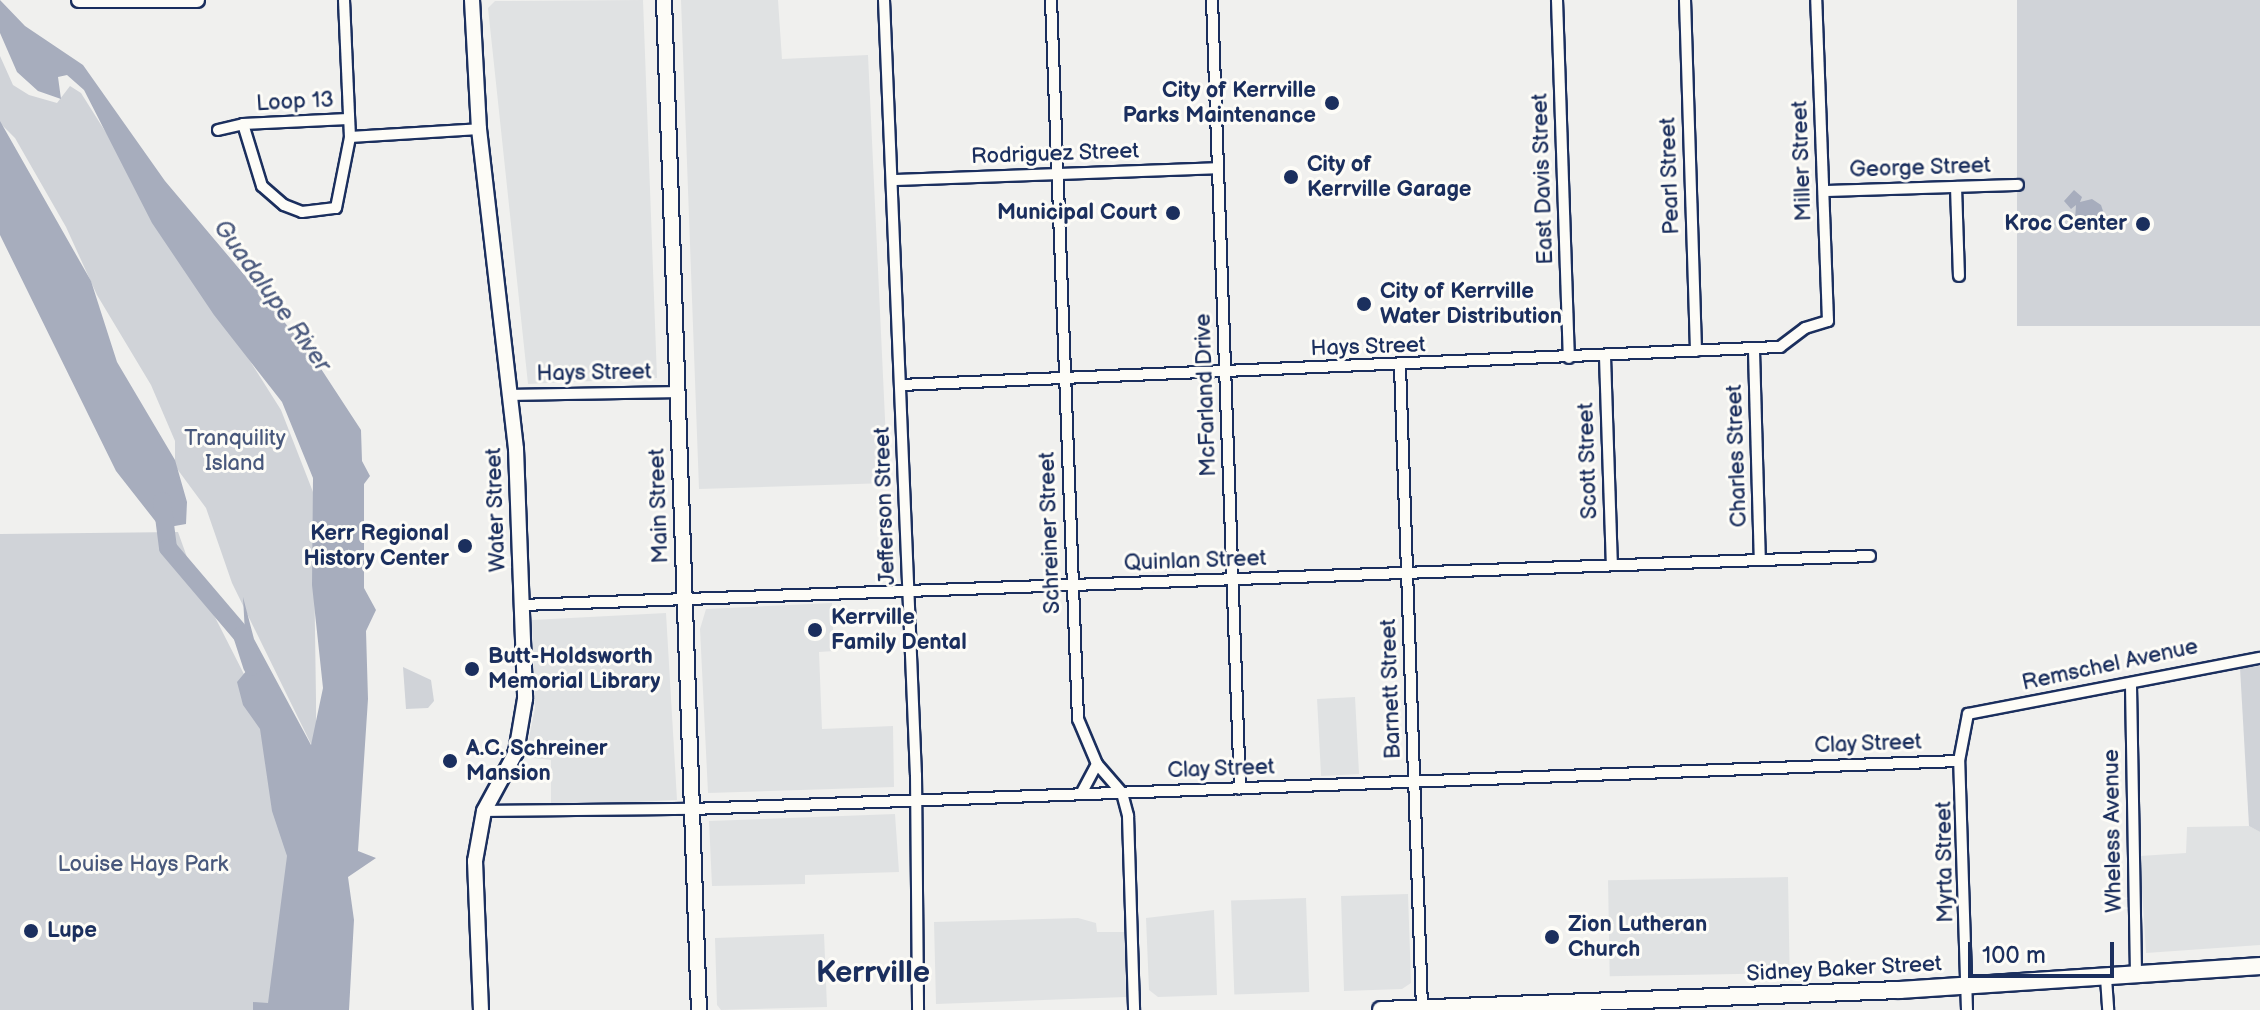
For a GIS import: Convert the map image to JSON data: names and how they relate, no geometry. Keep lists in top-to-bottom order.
{
  "streets": {
    "main road": ["Sidney Baker Street"],
    "street": [
      "Loop 13",
      "Rodriguez Street",
      "Miller Street",
      "George Street",
      "Pearl Street",
      "East Davis Street",
      "Hays Street",
      "McFarland Drive",
      "Charles Street",
      "Scott Street",
      "Main Street",
      "Jefferson Street",
      "Water Street",
      "Schreiner Street",
      "Quinlan Street",
      "Remschel Avenue",
      "Barnett Street",
      "Clay Street",
      "Wheless Avenue",
      "Myrta Street"
    ]
  },
  "crossings": [
    ["Rodriguez Street", "McFarland Drive"],
    ["Rodriguez Street", "Jefferson Street"],
    ["Rodriguez Street", "Schreiner Street"],
    ["Miller Street", "George Street"],
    ["Miller Street", "Hays Street"],
    ["Pearl Street", "Hays Street"],
    ["East Davis Street", "Hays Street"],
    ["Hays Street", "McFarland Drive"],
    ["Hays Street", "Charles Street"],
    ["Hays Street", "Scott Street"],
    ["Hays Street", "Main Street"],
    ["Hays Street", "Jefferson Street"],
    ["Hays Street", "Water Street"],
    ["Hays Street", "Schreiner Street"],
    ["Hays Street", "Barnett Street"],
    ["McFarland Drive", "Quinlan Street"],
    ["McFarland Drive", "Clay Street"],
    ["Charles Street", "Quinlan Street"],
    ["Scott Street", "Quinlan Street"],
    ["Main Street", "Quinlan Street"],
    ["Main Street", "Clay Street"],
    ["Jefferson Street", "Quinlan Street"],
    ["Jefferson Street", "Clay Street"],
    ["Water Street", "Quinlan Street"],
    ["Water Street", "Clay Street"],
    ["Schreiner Street", "Quinlan Street"],
    ["Schreiner Street", "Clay Street"],
    ["Quinlan Street", "Barnett Street"],
    ["Remschel Avenue", "Wheless Avenue"],
    ["Remschel Avenue", "Myrta Street"],
    ["Barnett Street", "Clay Street"],
    ["Barnett Street", "Sidney Baker Street"],
    ["Clay Street", "Myrta Street"],
    ["Wheless Avenue", "Sidney Baker Street"],
    ["Myrta Street", "Sidney Baker Street"]
  ],
  "districts": ["Kerrville"],
  "water": ["Guadalupe River"],
  "parks": ["Tranquility Island", "Louise Hays Park"],
  "places": [
    "City of Kerrville Parks Maintenance",
    "City of Kerrville Garage",
    "Municipal Court",
    "Kroc Center",
    "City of Kerrville Water Distribution",
    "Kerr Regional History Center",
    "Kerrville Family Dental",
    "Butt-Holdsworth Memorial Library",
    "A.C. Schreiner Mansion",
    "Lupe",
    "Zion Lutheran Church"
  ],
  "scale_bar": "100 m"
}
